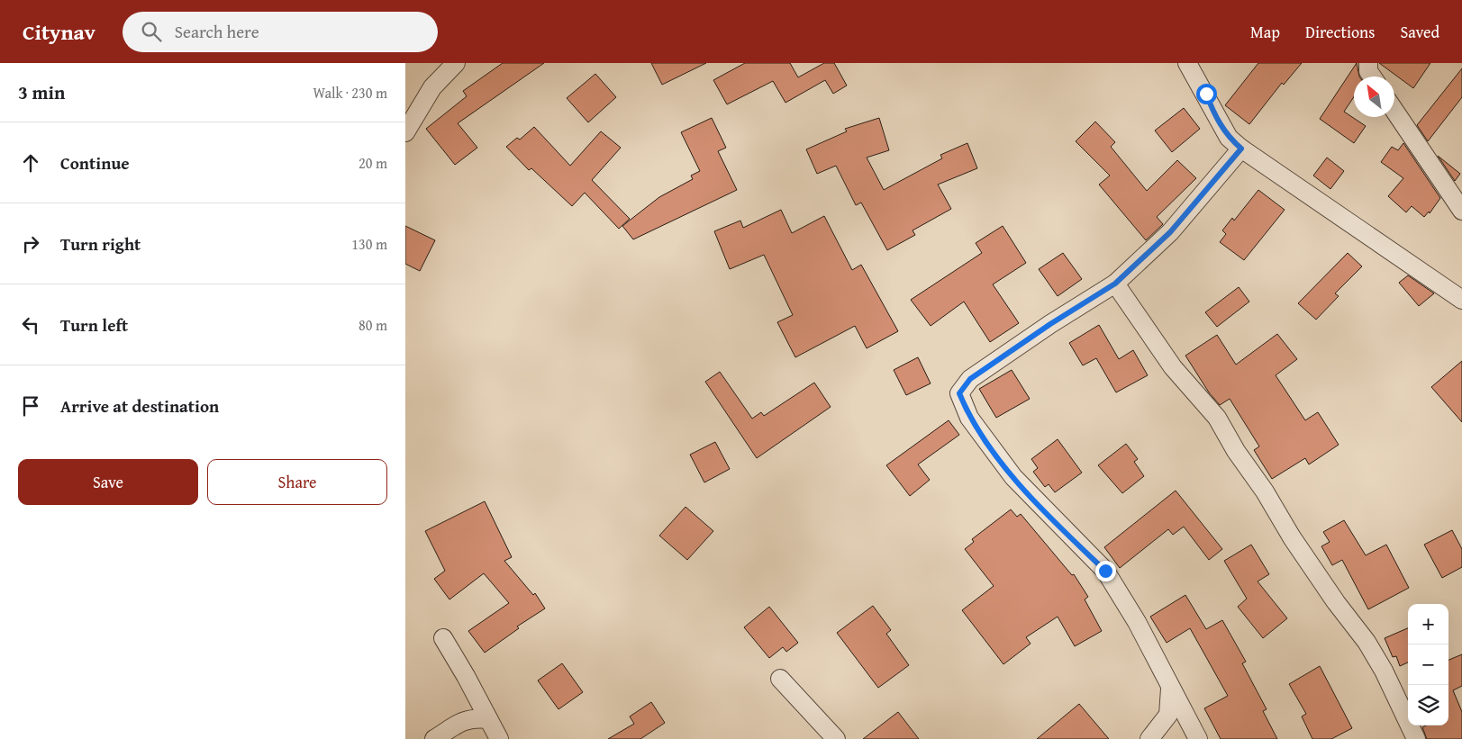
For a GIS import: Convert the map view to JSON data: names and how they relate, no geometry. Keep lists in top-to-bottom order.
{
  "north": "top left",
  "page": {
    "header": "Citynav",
    "search": "Search here",
    "nav": ["Map", "Directions", "Saved"],
    "heading": ["3 min", "Walk · 230 m"],
    "list": [
      ["Continue", "20 m"],
      ["Turn right", "130 m"],
      ["Turn left", "80 m"],
      "Arrive at destination"
    ],
    "buttons": ["Save", "Share"],
    "map_buttons": ["+", "−"]
  }
}
